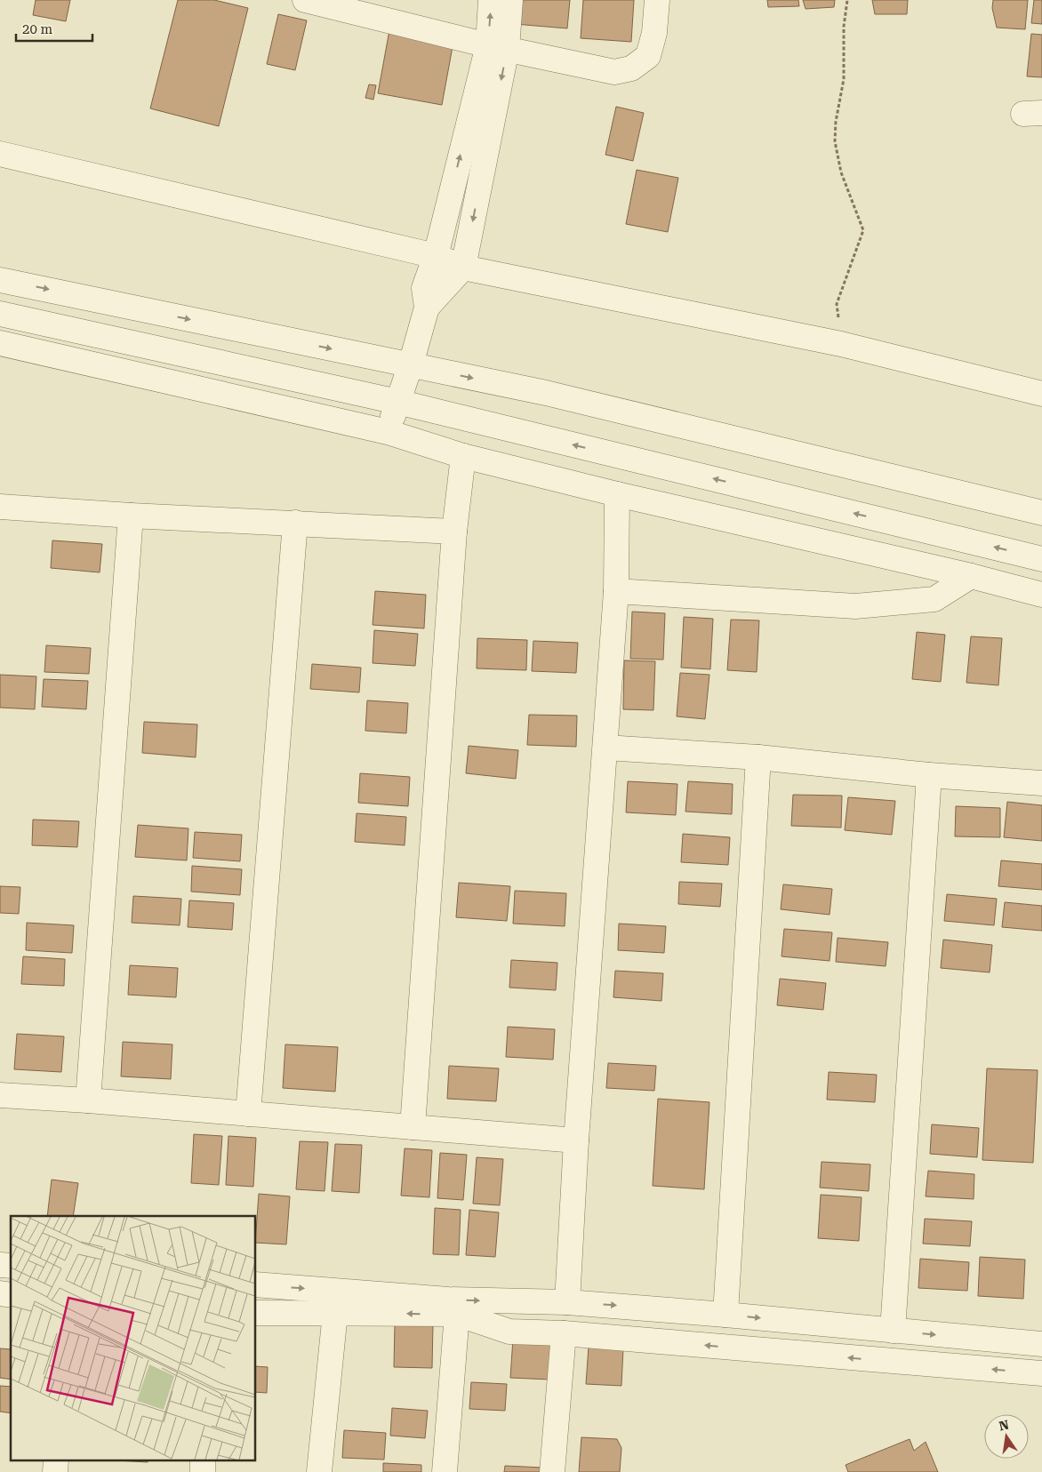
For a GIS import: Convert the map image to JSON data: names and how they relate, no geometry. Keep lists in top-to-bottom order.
{
  "scale_bar": "20 m",
  "north": "top"
}
